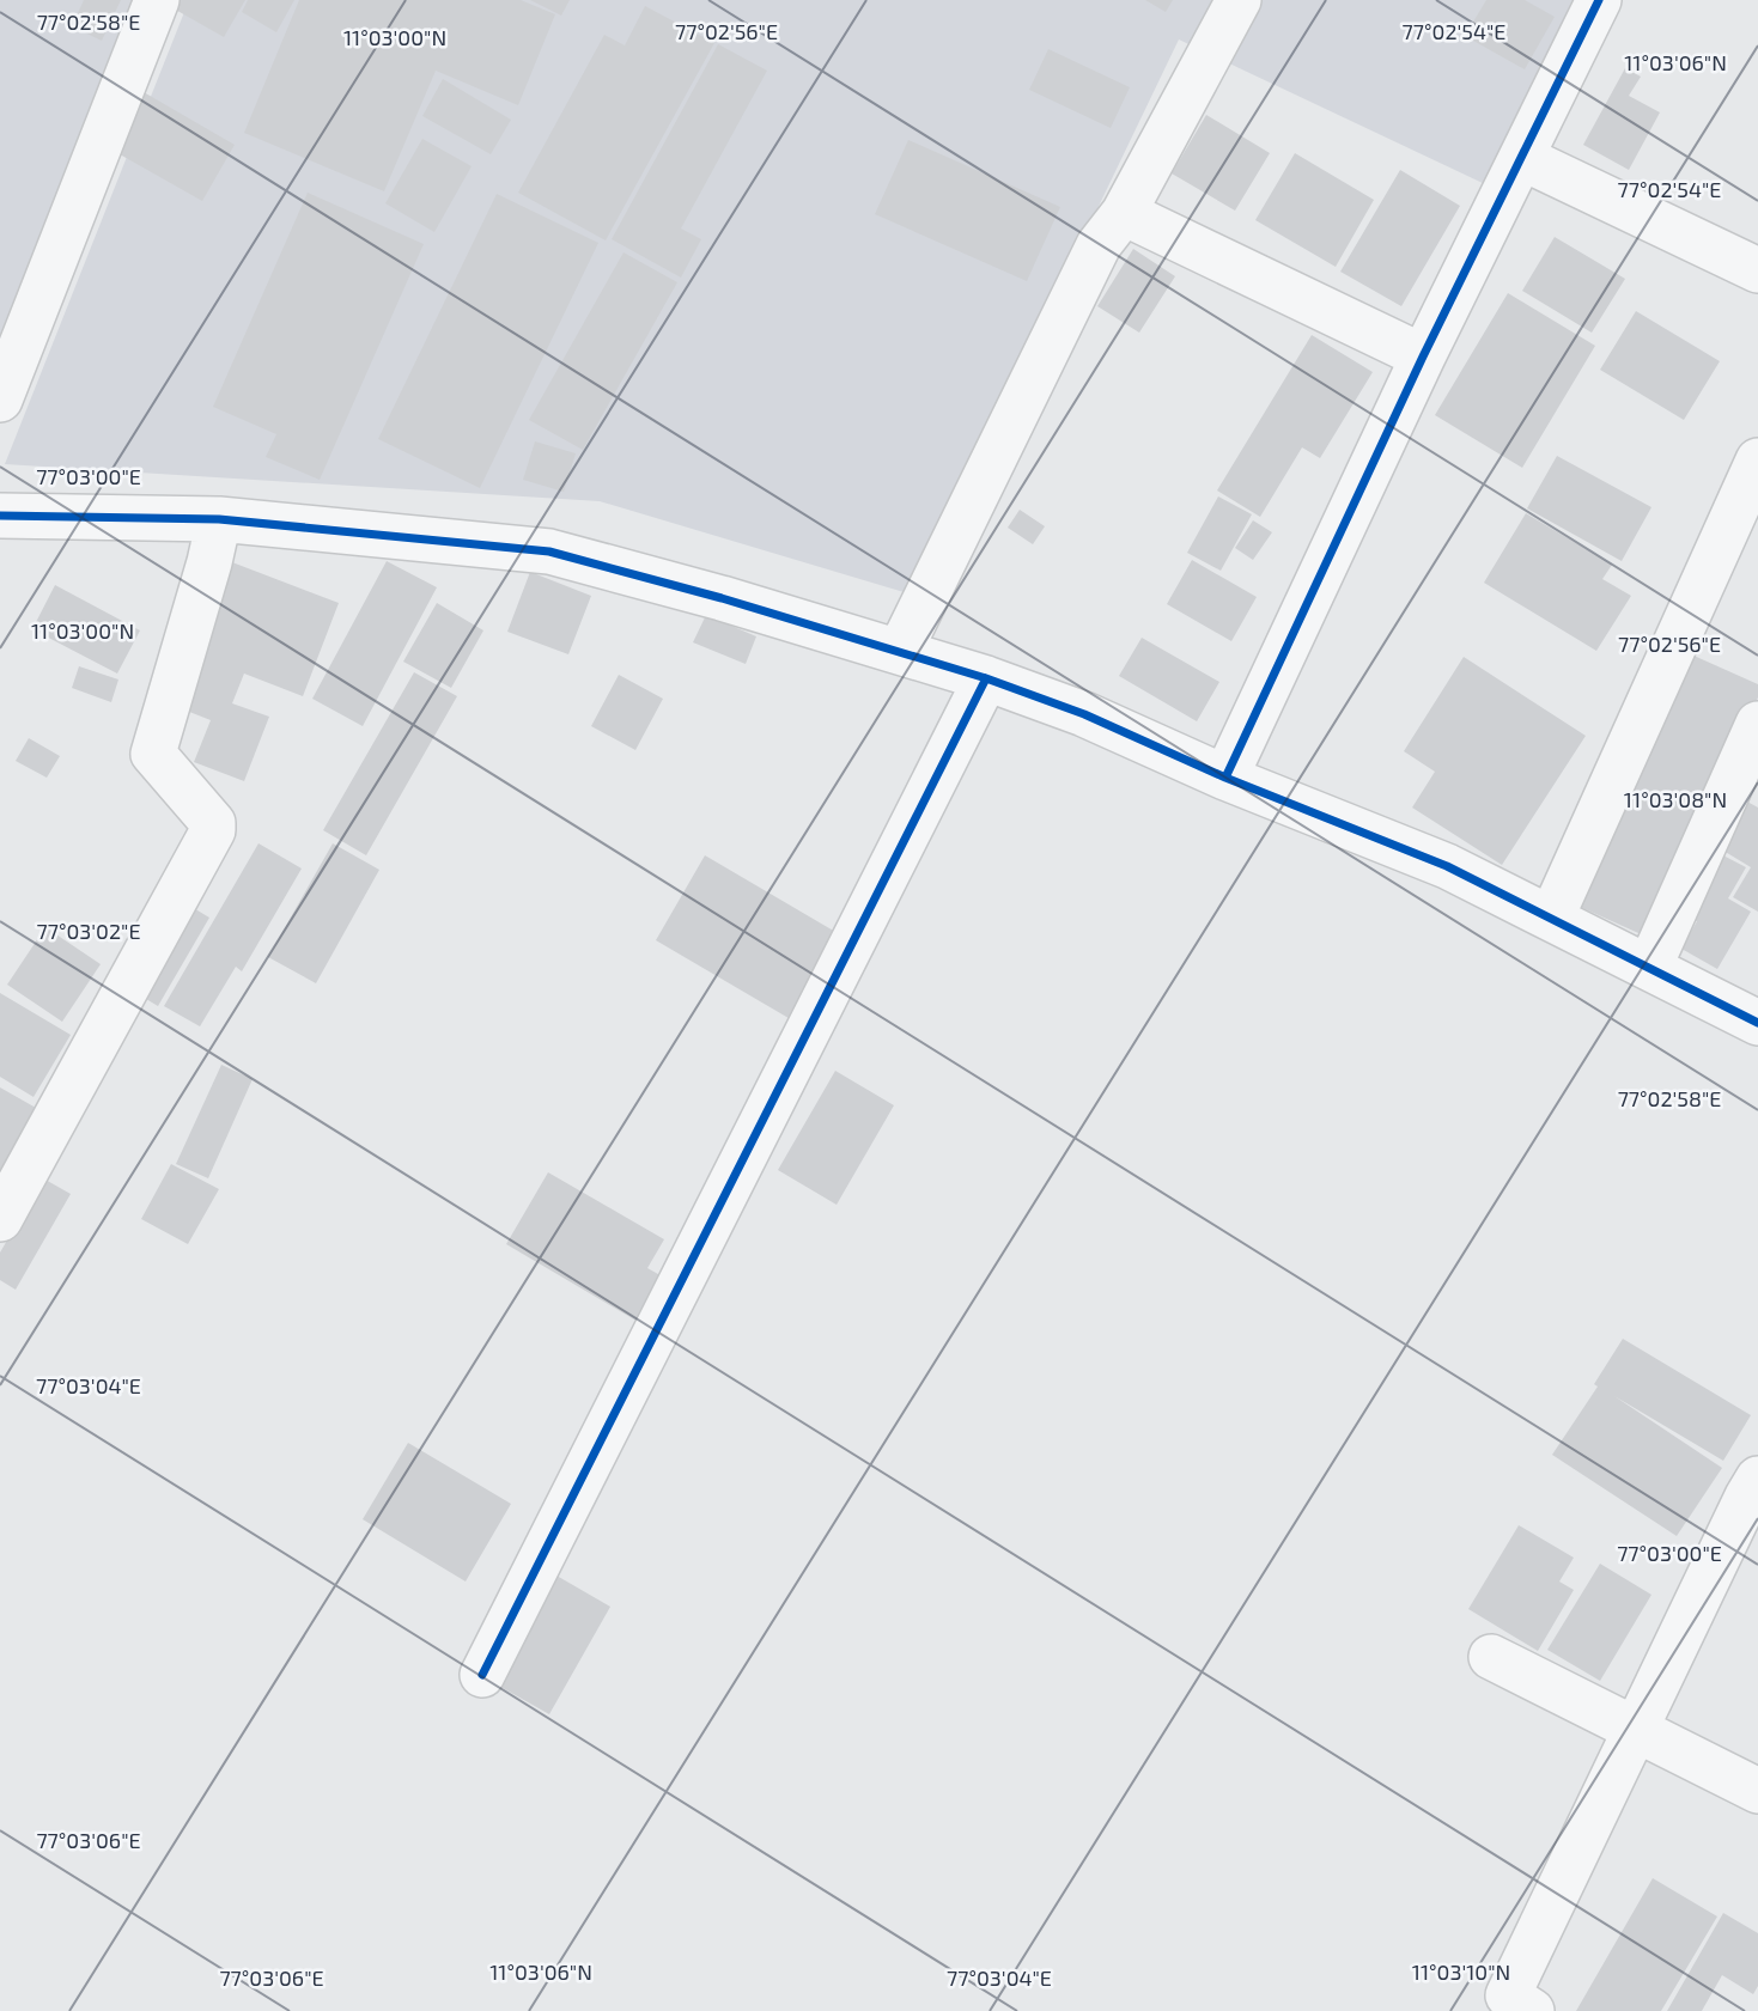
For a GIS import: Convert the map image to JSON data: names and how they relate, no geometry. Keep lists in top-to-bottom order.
{
  "coordinates": [
    "77°02'58\"E",
    "77°02'56\"E",
    "77°02'54\"E",
    "11°03'00\"N",
    "11°03'06\"N",
    "77°03'00\"E",
    "11°03'08\"N",
    "77°03'02\"E",
    "77°03'04\"E",
    "77°03'06\"E",
    "11°03'10\"N"
  ]
}
